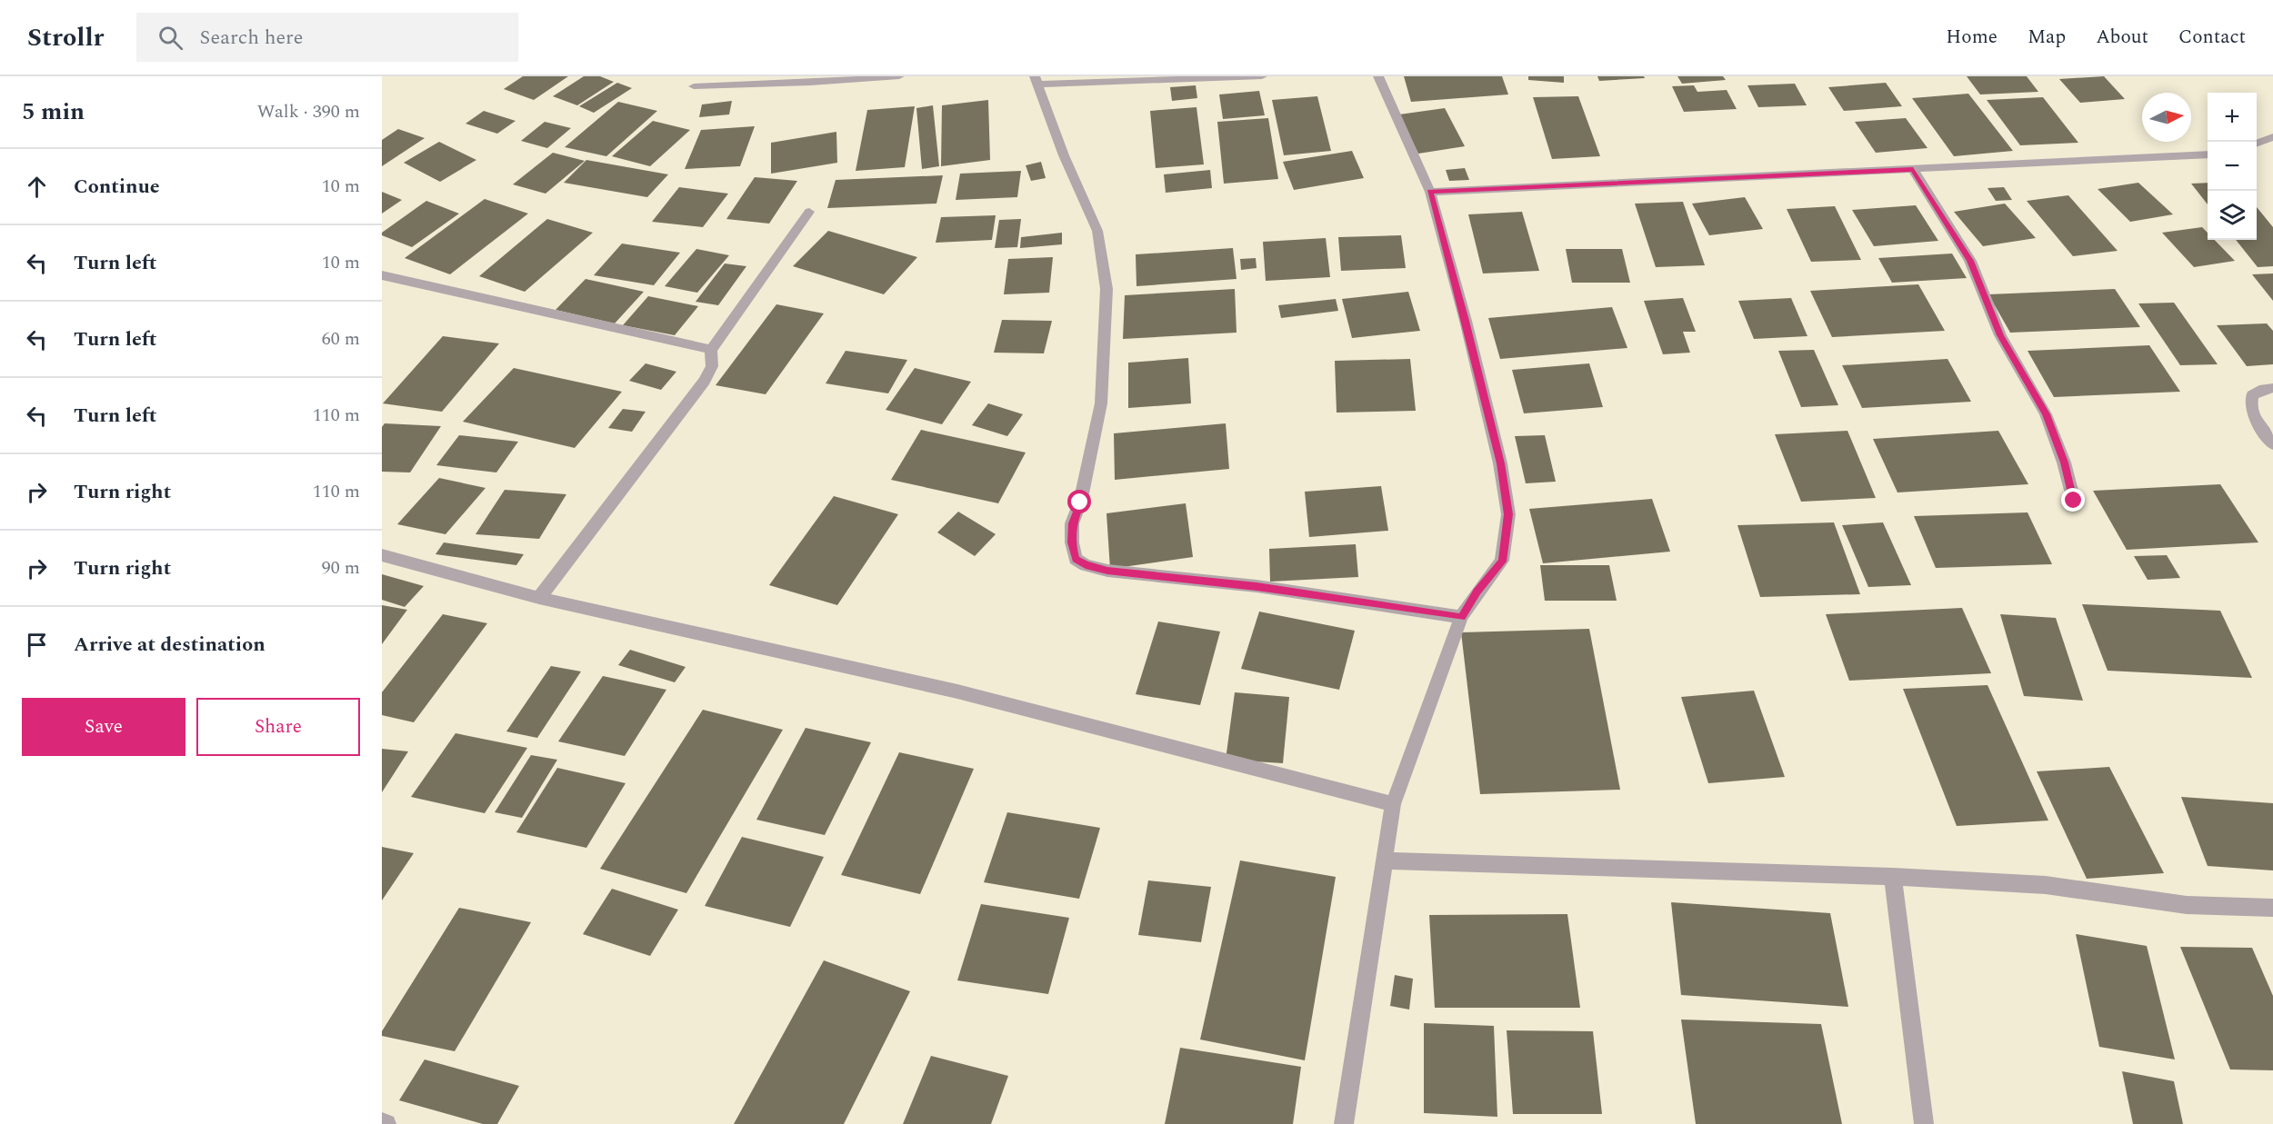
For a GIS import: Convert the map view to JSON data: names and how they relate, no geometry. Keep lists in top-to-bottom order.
{
  "north": "right",
  "page": {
    "header": "Strollr",
    "search": "Search here",
    "nav": [
      "Home",
      "Map",
      "About",
      "Contact"
    ],
    "heading": ["5 min", "Walk · 390 m"],
    "map_buttons": ["+", "−"],
    "list": [
      ["Continue", "10 m"],
      ["Turn left", "10 m"],
      ["Turn left", "60 m"],
      ["Turn left", "110 m"],
      ["Turn right", "110 m"],
      ["Turn right", "90 m"],
      "Arrive at destination"
    ],
    "buttons": ["Save", "Share"]
  }
}
